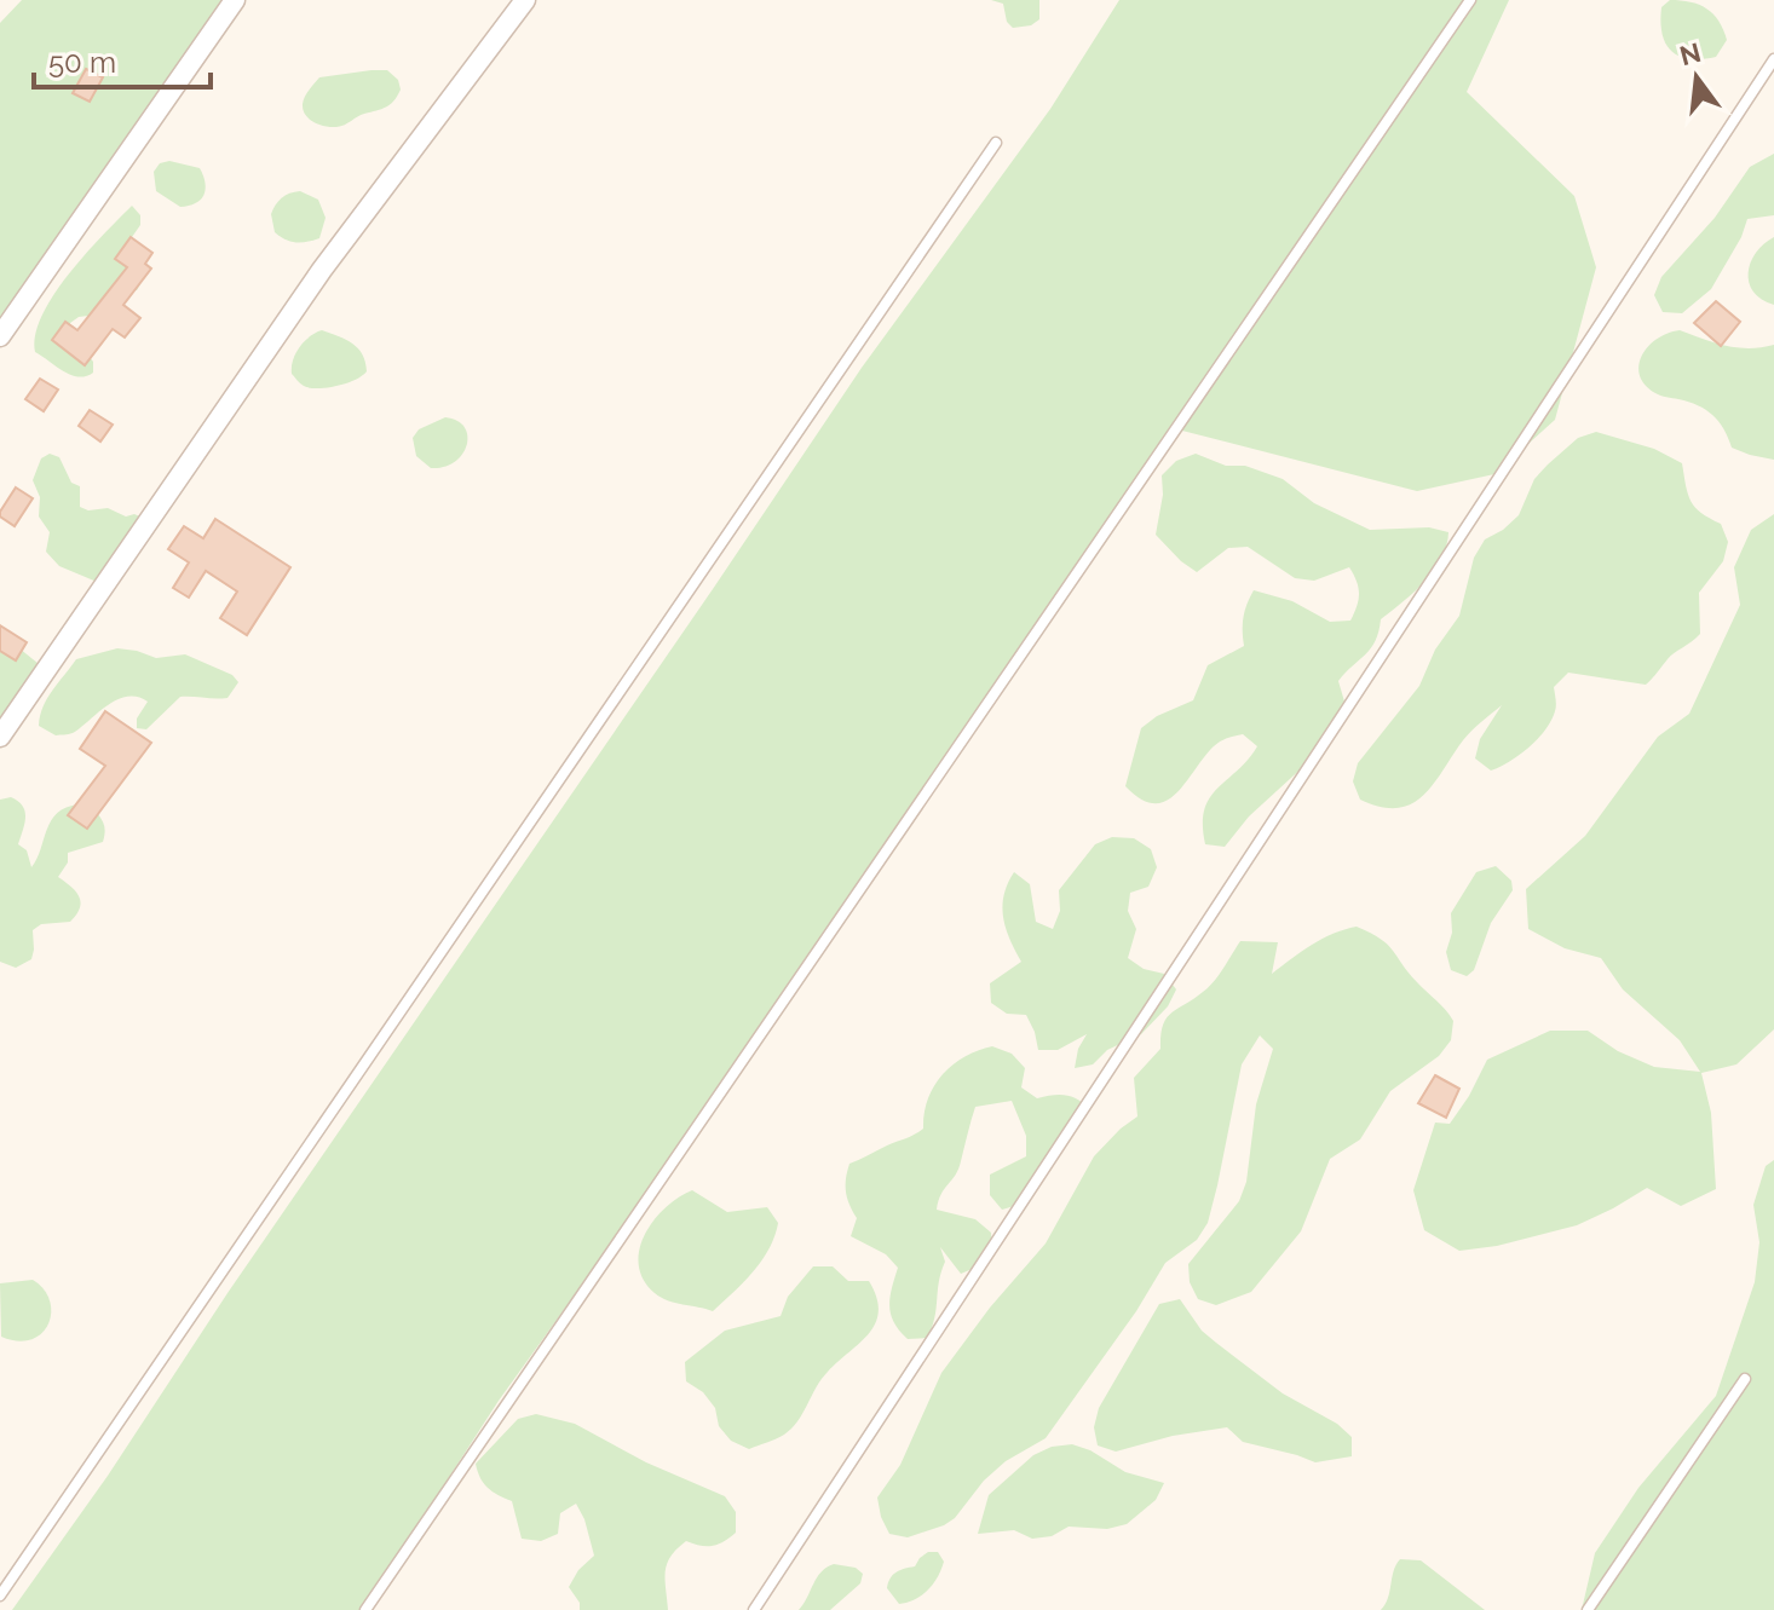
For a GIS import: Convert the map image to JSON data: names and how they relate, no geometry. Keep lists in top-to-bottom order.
{
  "scale_bar": "50 m",
  "north": "top"
}
